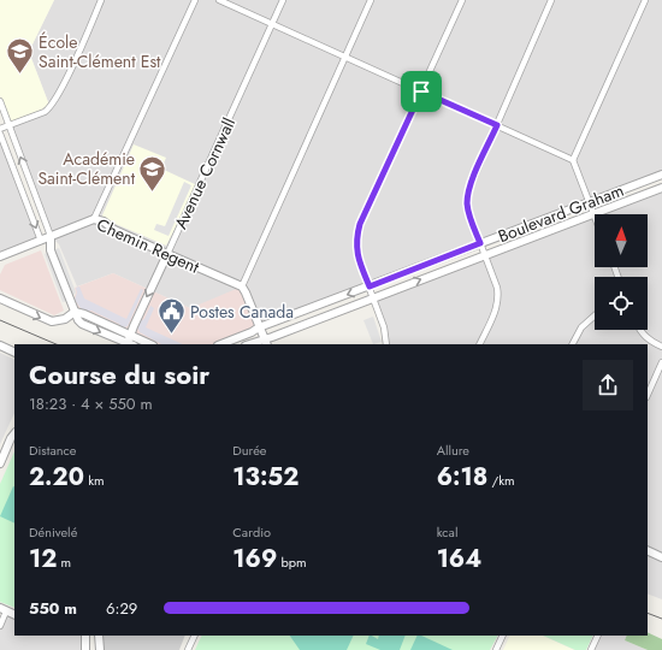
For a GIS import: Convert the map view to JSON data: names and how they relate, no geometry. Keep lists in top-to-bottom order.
{
  "streets": {
    "street": ["Avenue Cornwall", "Boulevard Graham", "Chemin Regent"]
  },
  "crossings": [
    ["Avenue Cornwall", "Chemin Regent"]
  ],
  "places": {
    "school or university": ["École Saint-Clément Est", "Académie Saint-Clément"],
    "public building": ["Postes Canada"]
  },
  "north": "top",
  "page": {
    "heading": ["Course du soir", "18:23 · 4 × 550 m"],
    "stats": [
      ["Distance", "2.20 km"],
      ["Durée", "13:52"],
      ["Allure", "6:18 /km"],
      ["Dénivelé", "12 m"],
      ["Cardio", "169 bpm"],
      ["kcal", "164"]
    ],
    "list": [
      {
        "name": "550 m",
        "note": "6:29"
      }
    ]
  }
}
